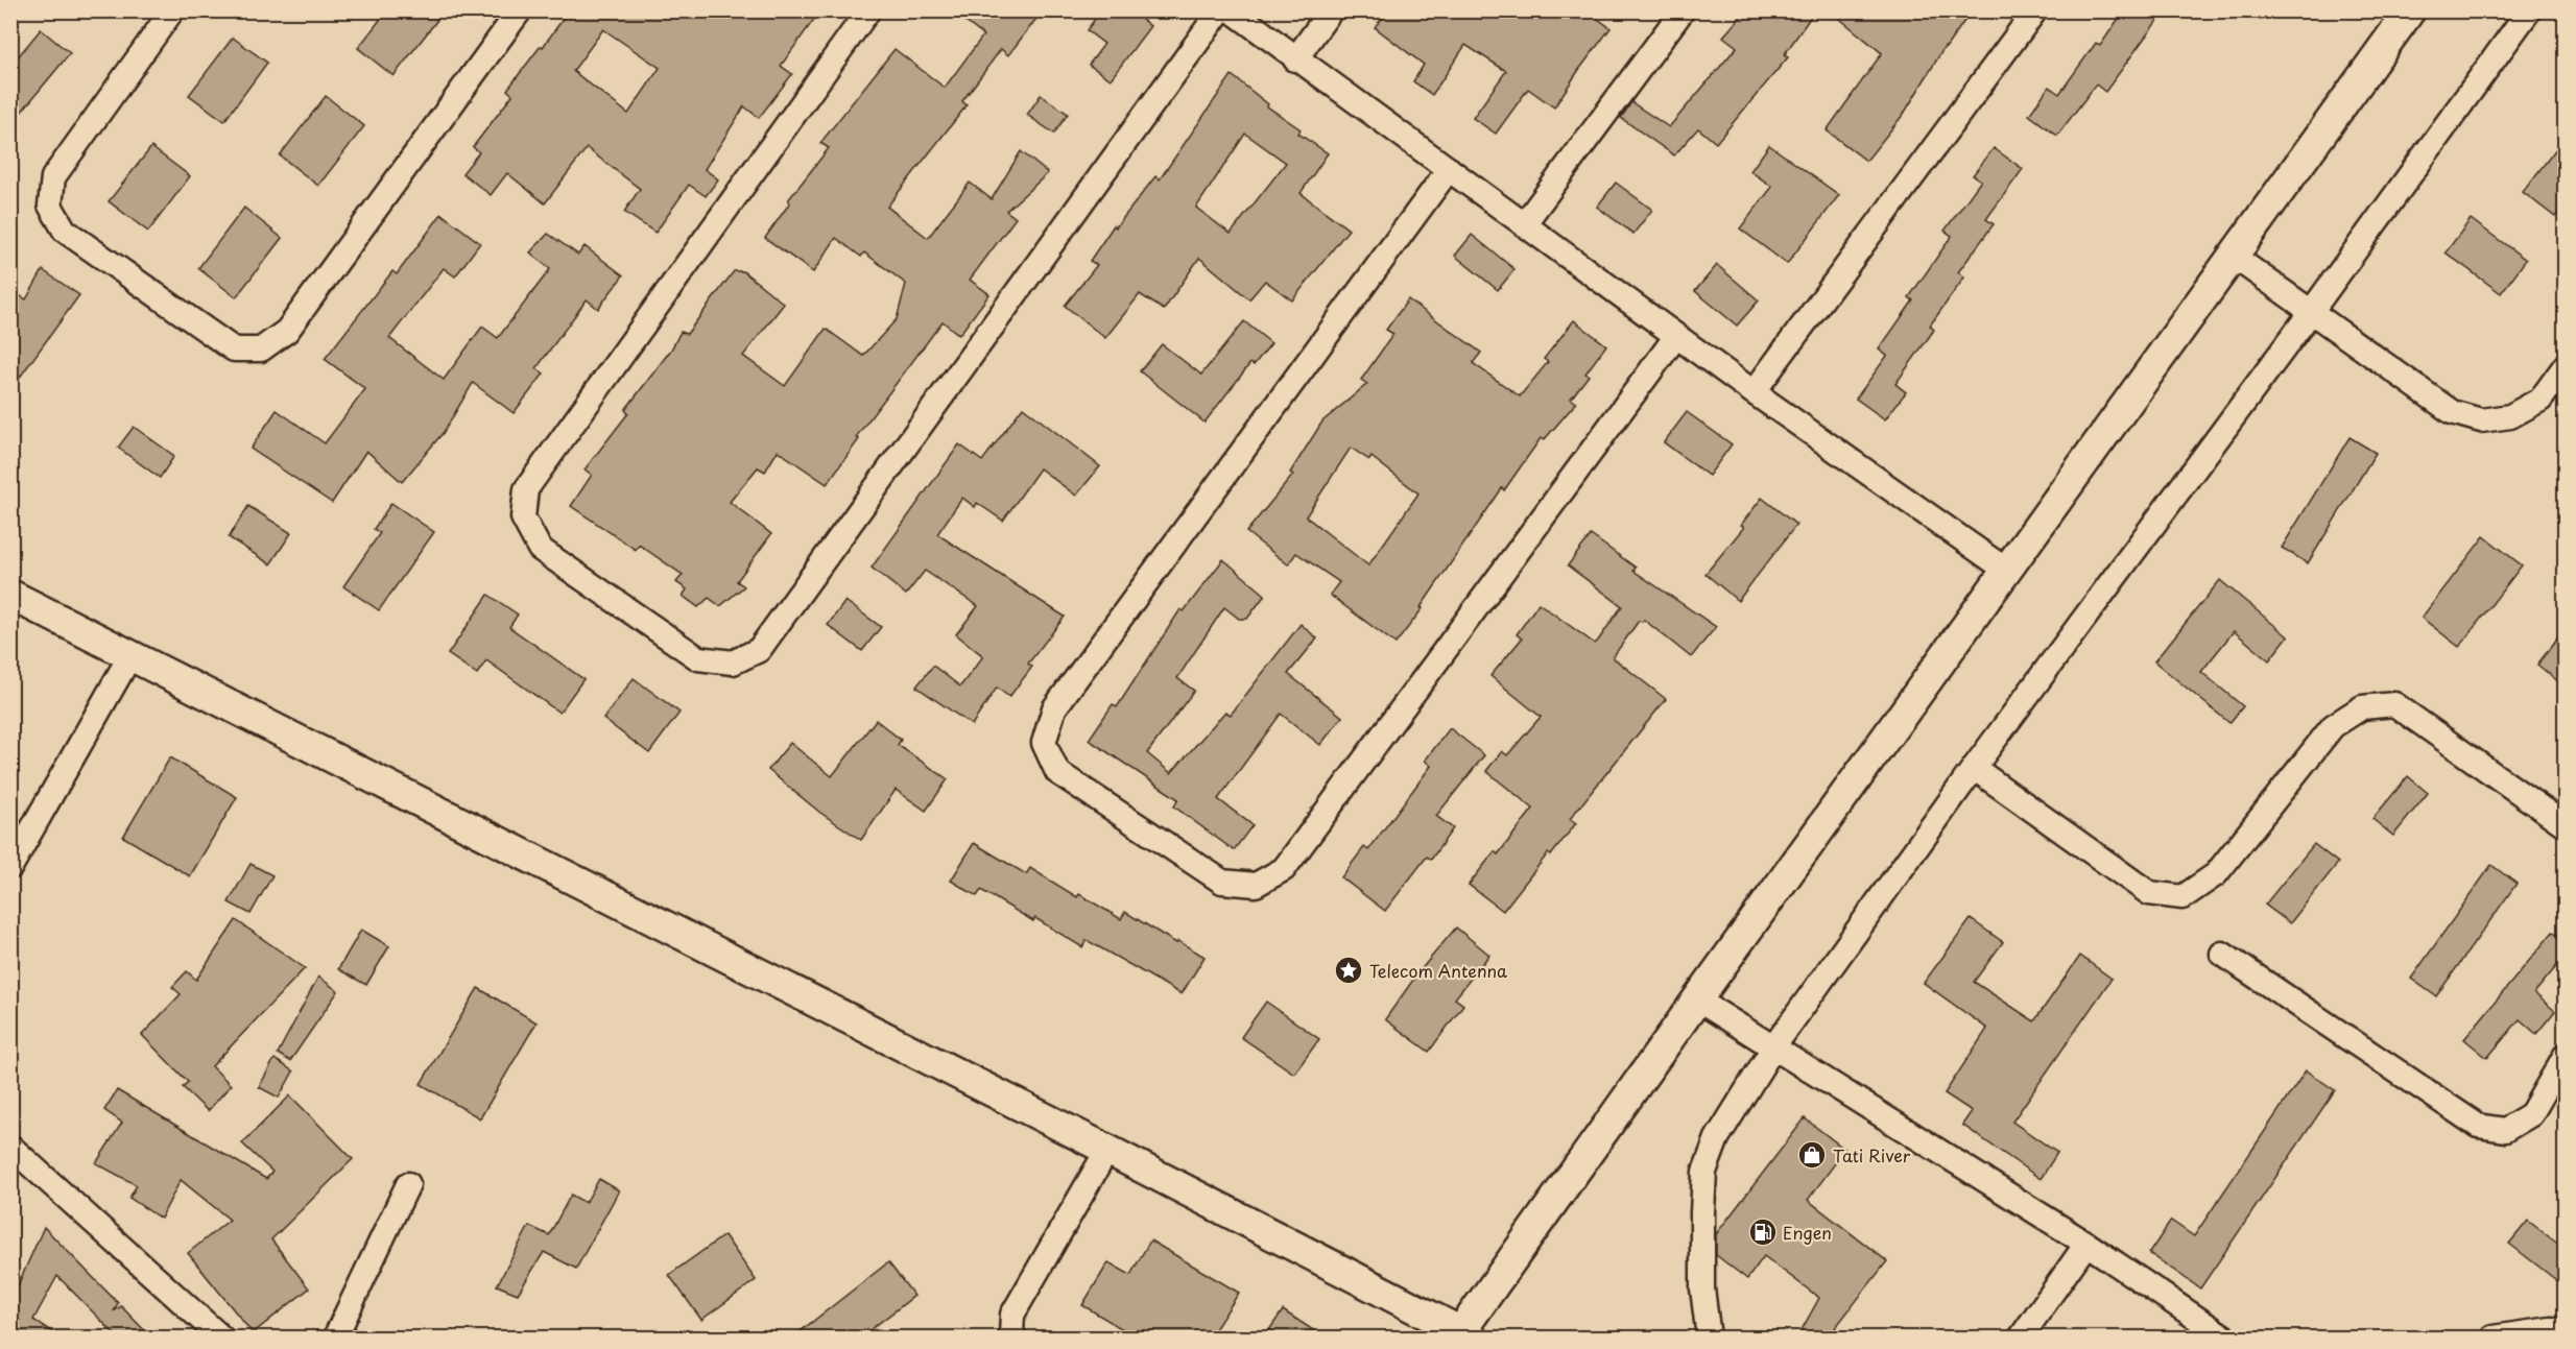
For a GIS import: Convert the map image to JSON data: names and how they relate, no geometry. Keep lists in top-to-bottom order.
{
  "places": {
    "place": ["Telecom Antenna"],
    "shop": ["Tati River"],
    "fuel station": ["Engen"]
  }
}
